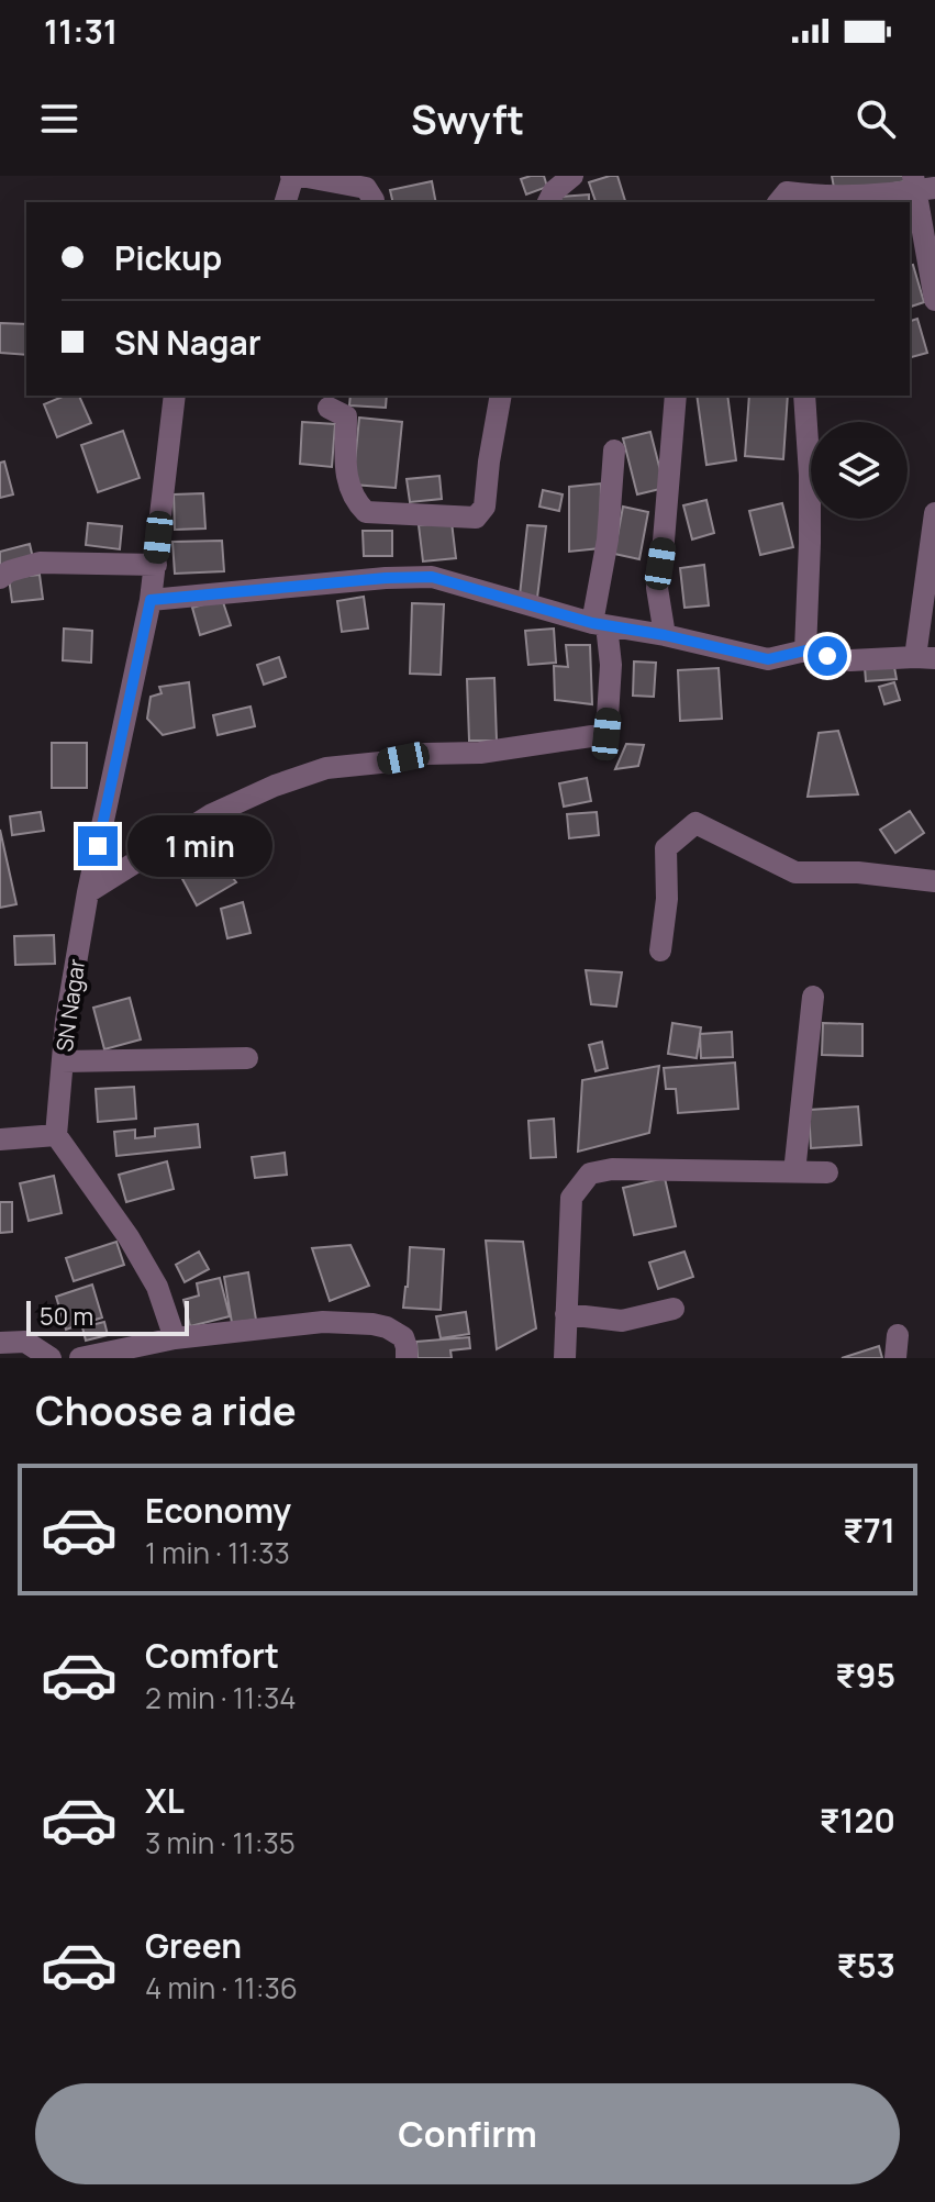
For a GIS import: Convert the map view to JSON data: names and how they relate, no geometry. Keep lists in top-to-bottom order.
{
  "streets": {
    "street": ["SN Nagar"]
  },
  "scale_bar": "50 m",
  "page": {
    "status": "11:31",
    "header": "Swyft",
    "banner": ["Pickup", "SN Nagar"],
    "bubble": "1 min",
    "scale": "50 m",
    "heading": "Choose a ride",
    "list": [
      {
        "name": "Economy",
        "note": "1 min · 11:33",
        "value": "₹71"
      },
      {
        "name": "Comfort",
        "note": "2 min · 11:34",
        "value": "₹95"
      },
      {
        "name": "XL",
        "note": "3 min · 11:35",
        "value": "₹120"
      },
      {
        "name": "Green",
        "note": "4 min · 11:36",
        "value": "₹53"
      }
    ],
    "buttons": "Confirm"
  }
}
